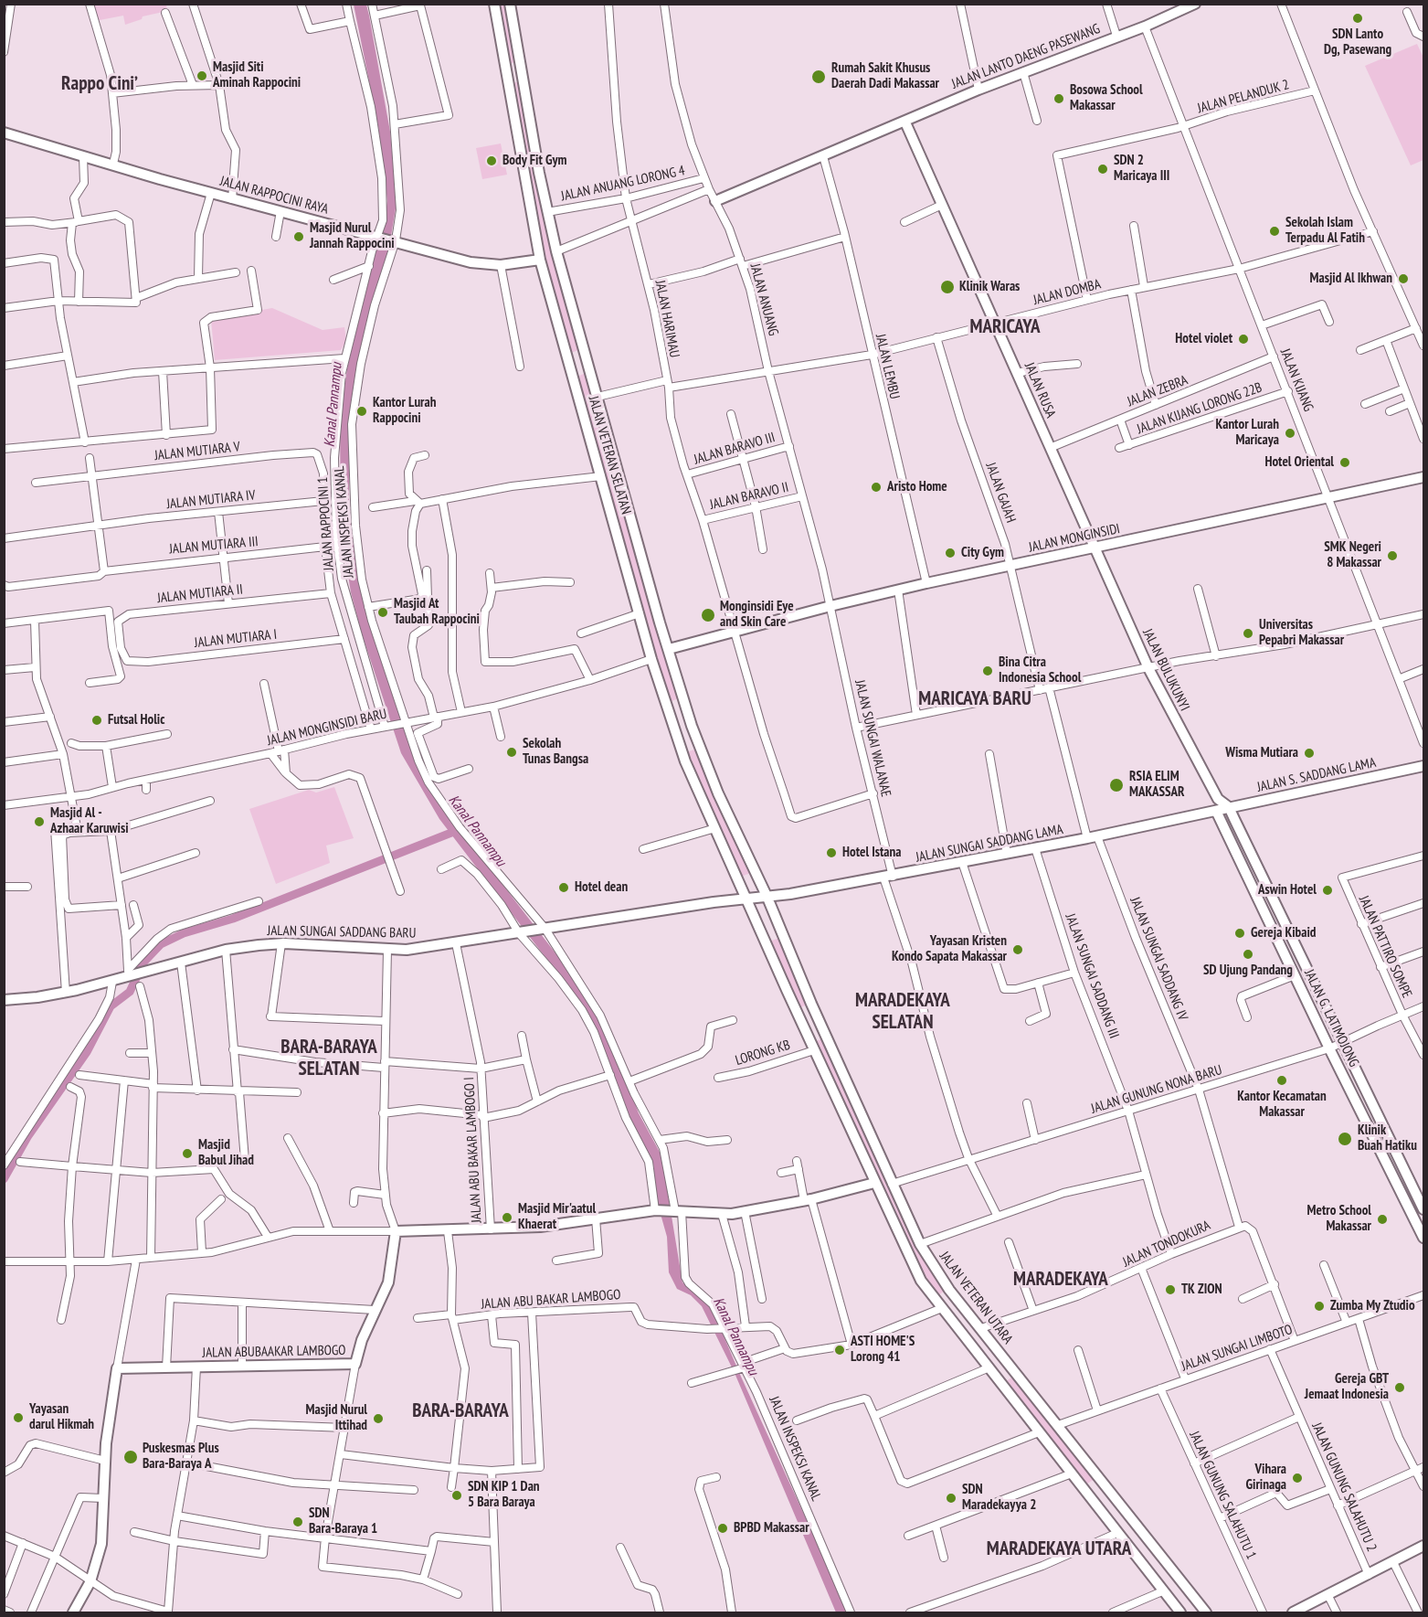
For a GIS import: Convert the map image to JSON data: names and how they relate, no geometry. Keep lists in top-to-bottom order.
{
  "streets": {
    "main road": [
      "JALAN LANTO DAENG PASEWANG",
      "JALAN RAPPOCINI RAYA",
      "JALAN RUSA",
      "JALAN VETERAN SELATAN",
      "JALAN MONGINSIDI",
      "JALAN BULUKUNYI",
      "JALAN S. SADDANG LAMA",
      "JALAN SUNGAI SADDANG LAMA",
      "JALAN SUNGAI SADDANG BARU",
      "JALAN G. LATIMOJONG",
      "JALAN VETERAN UTARA",
      "JALAN ABUBAAKAR LAMBOGO"
    ],
    "street": [
      "JALAN PELANDUK 2",
      "JALAN ANUANG LORONG 4",
      "JALAN DOMBA",
      "JALAN ANUANG",
      "JALAN HARIMAU",
      "JALAN LEMBU",
      "JALAN KIJANG",
      "JALAN ZEBRA",
      "JALAN KIJANG LORONG 22B",
      "JALAN BARAVO III",
      "JALAN MUTIARA V",
      "JALAN GAJAH",
      "JALAN BARAVO II",
      "JALAN MUTIARA IV",
      "JALAN INSPEKSI KANAL",
      "JALAN RAPPOCINI 1",
      "JALAN MUTIARA III",
      "JALAN MUTIARA II",
      "JALAN MUTIARA I",
      "JALAN MONGINSIDI BARU",
      "JALAN SUNGAI WALANAE",
      "JALAN PATTIRO SOMPE",
      "JALAN SUNGAI SADDANG IV",
      "JALAN SUNGAI SADDANG III",
      "LORONG KB",
      "JALAN GUNUNG NONA BARU",
      "JALAN ABU BAKAR LAMBOGO I",
      "JALAN TONDOKURA",
      "JALAN ABU BAKAR LAMBOGO",
      "JALAN SUNGAI LIMBOTO",
      "JALAN GUNUNG SALAHUTU 2",
      "JALAN GUNUNG SALAHUTU 1"
    ]
  },
  "crossings": [
    ["JALAN LANTO DAENG PASEWANG", "JALAN ANUANG"],
    ["JALAN LANTO DAENG PASEWANG", "JALAN LEMBU"],
    ["JALAN LANTO DAENG PASEWANG", "JALAN KIJANG"],
    ["JALAN LANTO DAENG PASEWANG", "JALAN RUSA"],
    ["JALAN PELANDUK 2", "JALAN DOMBA"],
    ["JALAN PELANDUK 2", "JALAN KIJANG"],
    ["JALAN ANUANG LORONG 4", "JALAN ANUANG"],
    ["JALAN ANUANG LORONG 4", "JALAN HARIMAU"],
    ["JALAN ANUANG LORONG 4", "JALAN VETERAN SELATAN"],
    ["JALAN RAPPOCINI RAYA", "JALAN VETERAN SELATAN"],
    ["JALAN RAPPOCINI RAYA", "JALAN INSPEKSI KANAL"],
    ["JALAN RAPPOCINI RAYA", "JALAN RAPPOCINI 1"],
    ["JALAN DOMBA", "JALAN ANUANG"],
    ["JALAN DOMBA", "JALAN HARIMAU"],
    ["JALAN DOMBA", "JALAN LEMBU"],
    ["JALAN DOMBA", "JALAN KIJANG"],
    ["JALAN DOMBA", "JALAN RUSA"],
    ["JALAN DOMBA", "JALAN VETERAN SELATAN"],
    ["JALAN DOMBA", "JALAN GAJAH"],
    ["JALAN ANUANG", "JALAN BARAVO III"],
    ["JALAN ANUANG", "JALAN BARAVO II"],
    ["JALAN ANUANG", "JALAN MONGINSIDI"],
    ["JALAN ANUANG", "JALAN SUNGAI WALANAE"],
    ["JALAN HARIMAU", "JALAN BARAVO III"],
    ["JALAN HARIMAU", "JALAN BARAVO II"],
    ["JALAN HARIMAU", "JALAN MONGINSIDI"],
    ["JALAN HARIMAU", "JALAN SUNGAI WALANAE"],
    ["JALAN LEMBU", "JALAN MONGINSIDI"],
    ["JALAN KIJANG", "JALAN ZEBRA"],
    ["JALAN KIJANG", "JALAN KIJANG LORONG 22B"],
    ["JALAN KIJANG", "JALAN MONGINSIDI"],
    ["JALAN RUSA", "JALAN ZEBRA"],
    ["JALAN RUSA", "JALAN MONGINSIDI"],
    ["JALAN RUSA", "JALAN BULUKUNYI"],
    ["JALAN MUTIARA V", "JALAN MUTIARA IV"],
    ["JALAN VETERAN SELATAN", "JALAN MONGINSIDI"],
    ["JALAN VETERAN SELATAN", "JALAN MONGINSIDI BARU"],
    ["JALAN VETERAN SELATAN", "JALAN SUNGAI SADDANG LAMA"],
    ["JALAN VETERAN SELATAN", "JALAN SUNGAI SADDANG BARU"],
    ["JALAN VETERAN SELATAN", "JALAN VETERAN UTARA"],
    ["JALAN GAJAH", "JALAN MONGINSIDI"],
    ["JALAN INSPEKSI KANAL", "JALAN MONGINSIDI BARU"],
    ["JALAN INSPEKSI KANAL", "JALAN SUNGAI SADDANG BARU"],
    ["JALAN INSPEKSI KANAL", "JALAN ABU BAKAR LAMBOGO"],
    ["JALAN RAPPOCINI 1", "JALAN MONGINSIDI BARU"],
    ["JALAN MONGINSIDI", "JALAN BULUKUNYI"],
    ["JALAN MONGINSIDI", "JALAN SUNGAI WALANAE"],
    ["JALAN MUTIARA II", "JALAN MUTIARA I"],
    ["JALAN BULUKUNYI", "JALAN S. SADDANG LAMA"],
    ["JALAN SUNGAI WALANAE", "JALAN SUNGAI SADDANG LAMA"],
    ["JALAN SUNGAI WALANAE", "JALAN GUNUNG NONA BARU"],
    ["JALAN S. SADDANG LAMA", "JALAN SUNGAI SADDANG LAMA"],
    ["JALAN S. SADDANG LAMA", "JALAN G. LATIMOJONG"],
    ["JALAN SUNGAI SADDANG LAMA", "JALAN SUNGAI SADDANG BARU"],
    ["JALAN SUNGAI SADDANG LAMA", "JALAN SUNGAI SADDANG IV"],
    ["JALAN SUNGAI SADDANG LAMA", "JALAN SUNGAI SADDANG III"],
    ["JALAN SUNGAI SADDANG LAMA", "JALAN G. LATIMOJONG"],
    ["JALAN SUNGAI SADDANG LAMA", "JALAN VETERAN UTARA"],
    ["JALAN PATTIRO SOMPE", "JALAN GUNUNG NONA BARU"],
    ["JALAN SUNGAI SADDANG IV", "JALAN GUNUNG NONA BARU"],
    ["JALAN SUNGAI SADDANG IV", "JALAN TONDOKURA"],
    ["JALAN SUNGAI SADDANG III", "JALAN GUNUNG NONA BARU"],
    ["JALAN SUNGAI SADDANG III", "JALAN TONDOKURA"],
    ["JALAN G. LATIMOJONG", "JALAN GUNUNG NONA BARU"],
    ["JALAN GUNUNG NONA BARU", "JALAN VETERAN UTARA"],
    ["JALAN TONDOKURA", "JALAN VETERAN UTARA"],
    ["JALAN VETERAN UTARA", "JALAN SUNGAI LIMBOTO"],
    ["JALAN SUNGAI LIMBOTO", "JALAN GUNUNG SALAHUTU 2"],
    ["JALAN SUNGAI LIMBOTO", "JALAN GUNUNG SALAHUTU 1"]
  ],
  "districts": [
    "Rappo Ciniʼ",
    "MARICAYA",
    "MARICAYA BARU",
    "MARADEKAYA SELATAN",
    "BARA-BARAYA SELATAN",
    "MARADEKAYA",
    "BARA-BARAYA",
    "MARADEKAYA UTARA"
  ],
  "water": ["Kanal Pannampu"],
  "places": [
    "SDN Lanto Dg, Pasewang",
    "Masjid Siti Aminah Rappocini",
    "Rumah Sakit Khusus Daerah Dadi Makassar",
    "Bosowa School Makassar",
    "Body Fit Gym",
    "SDN 2 Maricaya III",
    "Sekolah Islam Terpadu Al Fatih",
    "Masjid Nurul Jannah Rappocini",
    "Masjid Al Ikhwan",
    "Klinik Waras",
    "Hotel violet",
    "Kantor Lurah Rappocini",
    "Kantor Lurah Maricaya",
    "Hotel Oriental",
    "Aristo Home",
    "City Gym",
    "SMK Negeri 8 Makassar",
    "Masjid At Taubah Rappocini",
    "Monginsidi Eye and Skin Care",
    "Universitas Pepabri Makassar",
    "Bina Citra Indonesia School",
    "Futsal Holic",
    "Sekolah Tunas Bangsa",
    "Wisma Mutiara",
    "RSIA ELIM MAKASSAR",
    "Masjid Al - Azhaar Karuwisi",
    "Hotel Istana",
    "Hotel dean",
    "Aswin Hotel",
    "Gereja Kibaid",
    "Yayasan Kristen Kondo Sapata Makassar",
    "SD Ujung Pandang",
    "Kantor Kecamatan Makassar",
    "Klinik Buah Hatiku",
    "Masjid Babul Jihad",
    "Masjid Mir'aatul Khaerat",
    "Metro School Makassar",
    "TK ZION",
    "Zumba My Ztudio",
    "ASTI HOME'S Lorong 41",
    "Gereja GBT Jemaat Indonesia",
    "Yayasan darul Hikmah",
    "Masjid Nurul Ittihad",
    "Puskesmas Plus Bara-Baraya A",
    "Vihara Girinaga",
    "SDN KIP 1 Dan 5 Bara Baraya",
    "SDN Maradekayya 2",
    "SDN Bara-Baraya 1",
    "BPBD Makassar"
  ]
}
